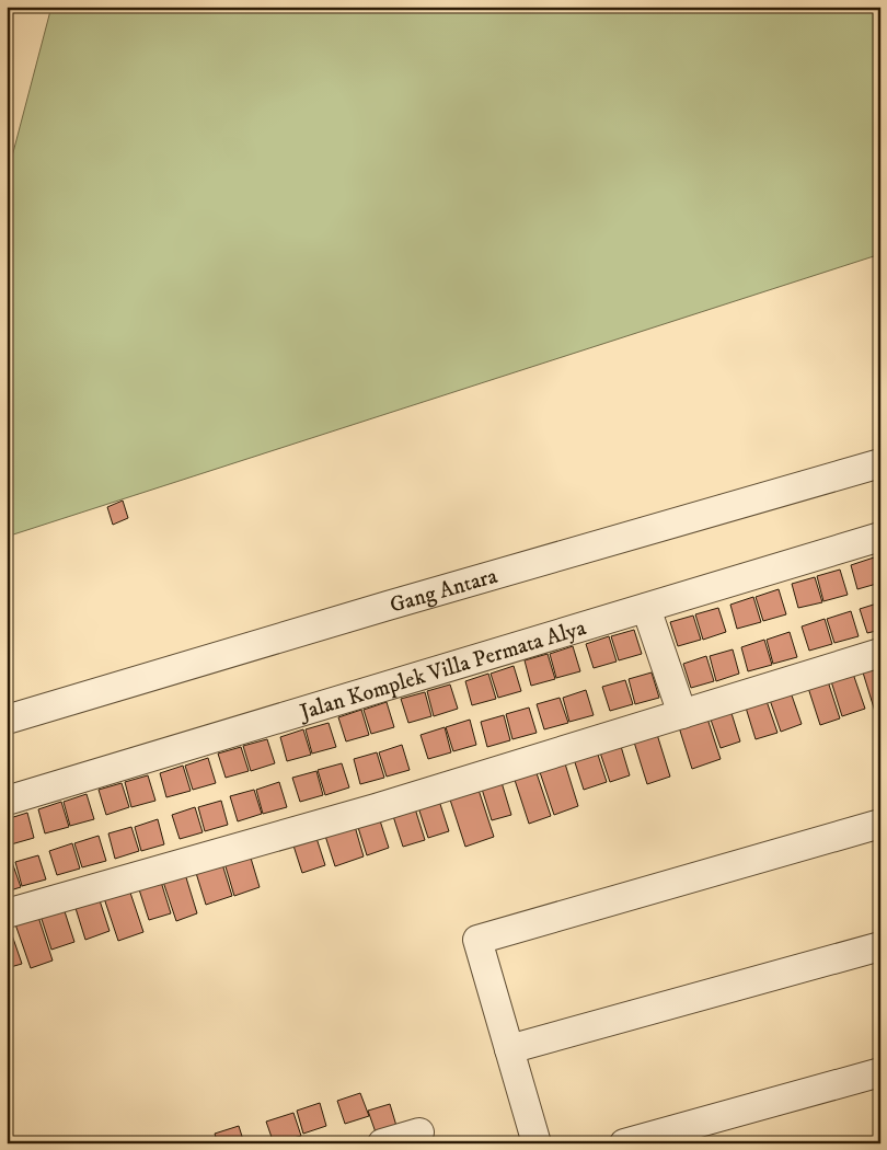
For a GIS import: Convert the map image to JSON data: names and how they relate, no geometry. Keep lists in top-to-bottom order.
{
  "streets": {
    "street": ["Gang Antara", "Jalan Komplek Villa Permata Alya"]
  }
}
